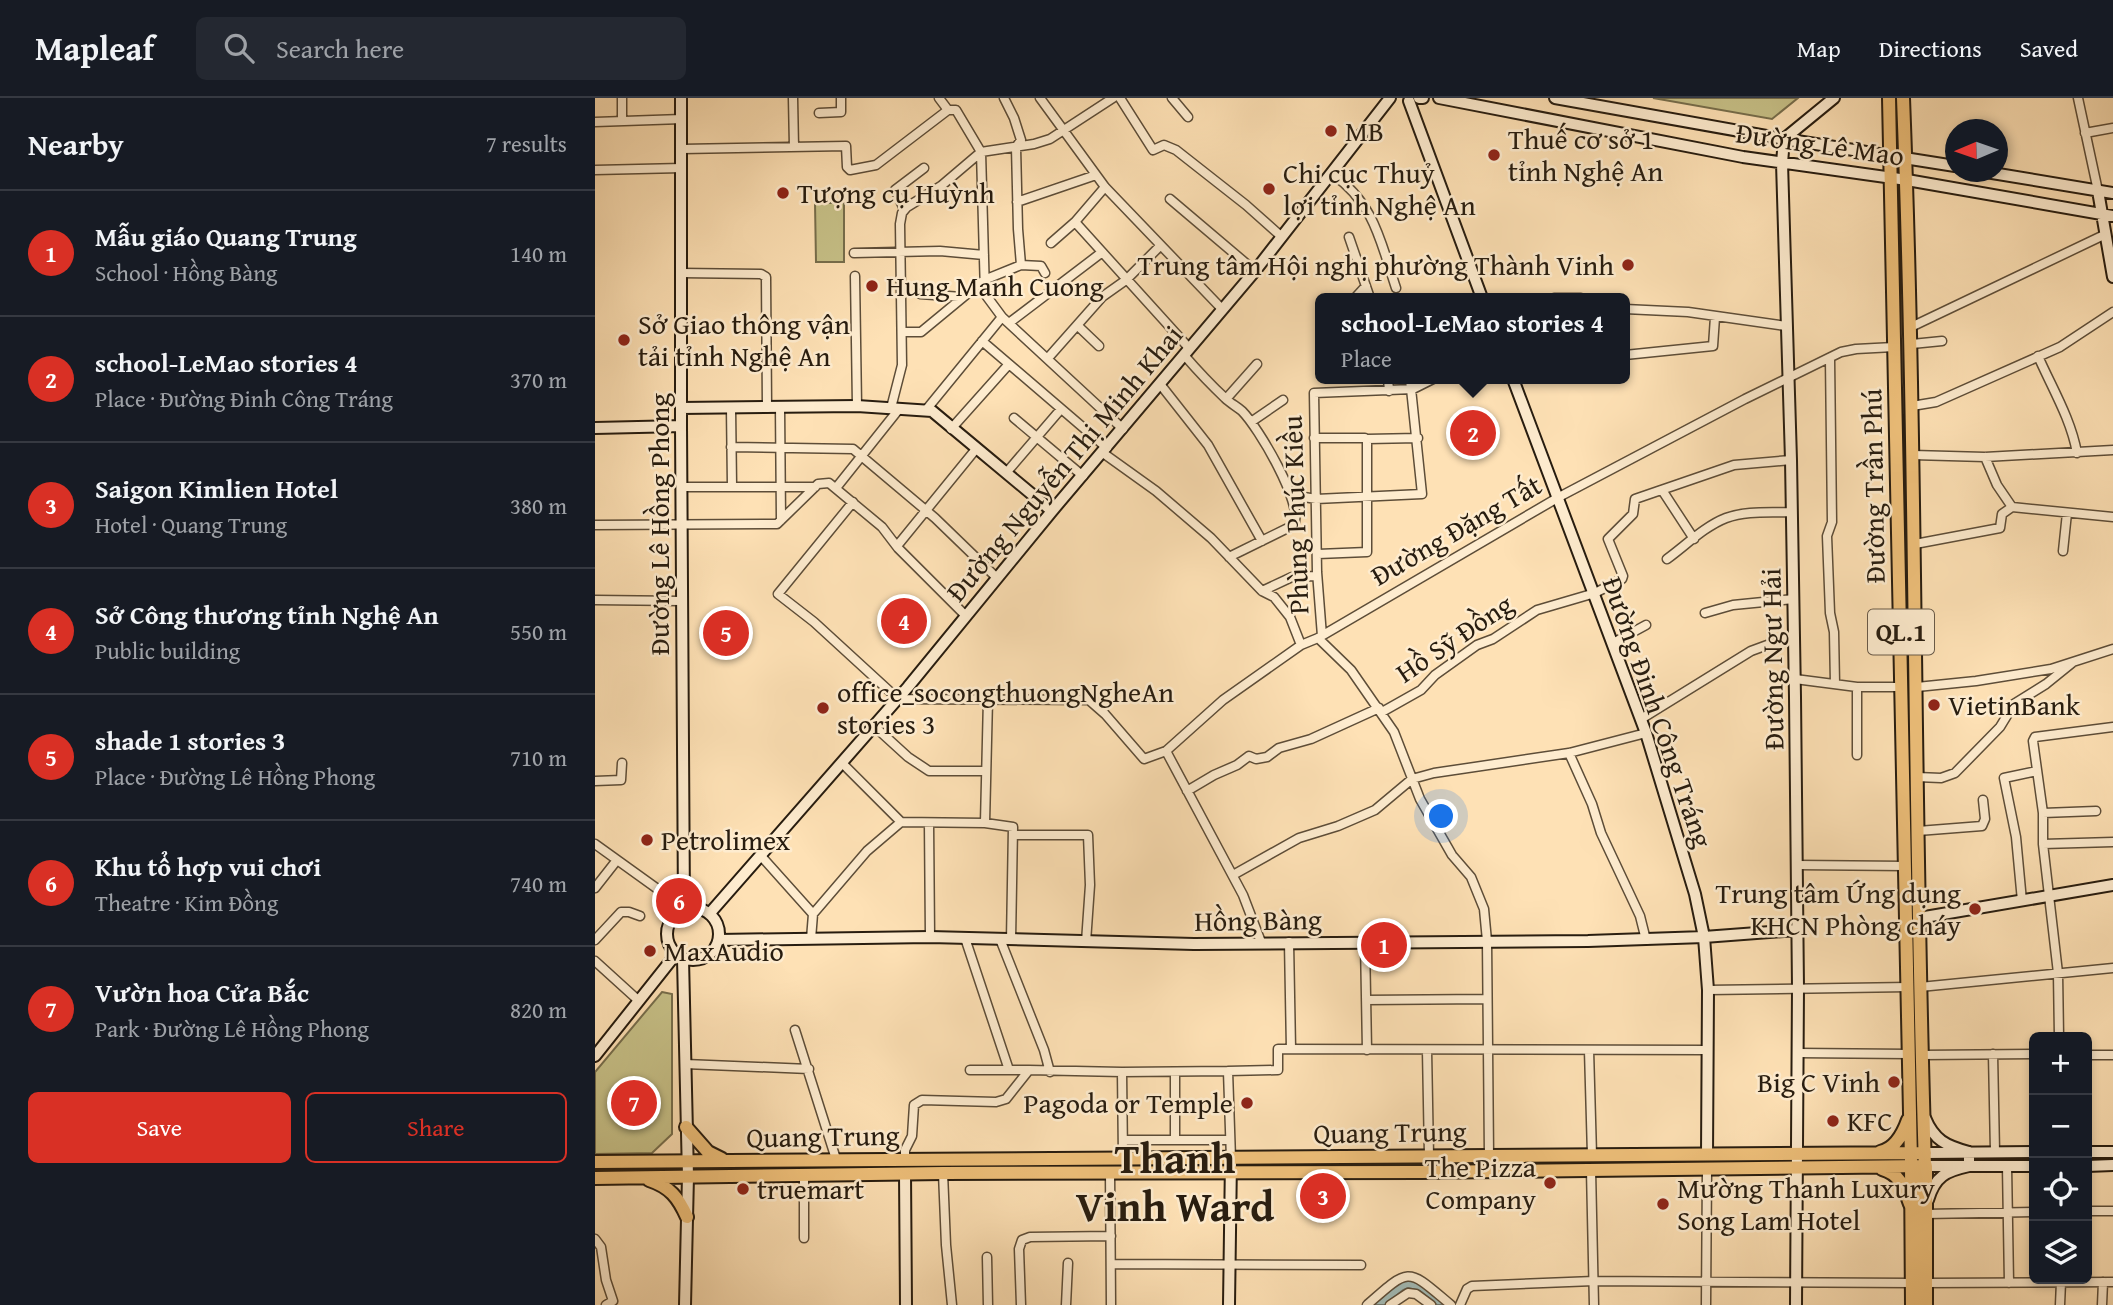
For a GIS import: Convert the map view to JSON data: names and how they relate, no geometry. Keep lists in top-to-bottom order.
{
  "streets": {
    "main road": ["Đường Trần Phú", "QL.1", "Quang Trung"],
    "street": [
      "Đường Lê Mao",
      "Đường Nguyễn Thị Minh Khai",
      "Phùng Phúc Kiều",
      "Đường Lê Hồng Phong",
      "Đường Đặng Tất",
      "Hồ Sỹ Đồng",
      "Đường Ngư Hải",
      "Đường Đinh Công Tráng",
      "Hồng Bàng"
    ]
  },
  "crossings": [
    ["Đường Lê Mao", "Đường Trần Phú"],
    ["Đường Lê Mao", "Đường Ngư Hải"],
    ["Đường Nguyễn Thị Minh Khai", "Đường Lê Hồng Phong"],
    ["Đường Nguyễn Thị Minh Khai", "Hồng Bàng"],
    ["Đường Trần Phú", "Đường Đặng Tất"],
    ["Đường Trần Phú", "Quang Trung"],
    ["Phùng Phúc Kiều", "Đường Đặng Tất"],
    ["Đường Lê Hồng Phong", "Hồng Bàng"],
    ["Đường Đặng Tất", "Đường Ngư Hải"],
    ["Đường Đặng Tất", "Đường Đinh Công Tráng"],
    ["Hồ Sỹ Đồng", "Đường Đinh Công Tráng"],
    ["Đường Ngư Hải", "Hồng Bàng"],
    ["Đường Ngư Hải", "Quang Trung"],
    ["Đường Đinh Công Tráng", "Hồng Bàng"],
    ["Đường Đinh Công Tráng", "Quang Trung"]
  ],
  "districts": ["Thanh Vinh Ward"],
  "places": [
    "MB",
    "Thuế cơ sở 1 tỉnh Nghệ An",
    "Chi cục Thuỷ lợi tỉnh Nghệ An",
    "Tượng cụ Huỳnh",
    "Trung tâm Hội nghị phường Thành Vinh",
    "Hung Manh Cuong",
    "Sở Giao thông vận tải tỉnh Nghệ An",
    "VietinBank",
    "office_socongthuongNgheAn stories 3",
    "Petrolimex",
    "Trung tâm Ứng dụng KHCN Phòng cháy",
    "MaxAudio",
    "Big C Vinh",
    "Pagoda or Temple",
    "KFC",
    "The Pizza Company",
    "truemart",
    "Mường Thanh Luxury Song Lam Hotel"
  ],
  "north": "left",
  "page": {
    "header": "Mapleaf",
    "search": "Search here",
    "nav": ["Map", "Directions", "Saved"],
    "heading": ["Nearby", "7 results"],
    "list": [
      {
        "mark": "1",
        "name": "Mẫu giáo Quang Trung",
        "note": "School · Hồng Bàng",
        "value": "140 m"
      },
      {
        "mark": "2",
        "name": "school-LeMao stories 4",
        "note": "Place · Đường Đinh Công Tráng",
        "value": "370 m"
      },
      {
        "mark": "3",
        "name": "Saigon Kimlien Hotel",
        "note": "Hotel · Quang Trung",
        "value": "380 m"
      },
      {
        "mark": "4",
        "name": "Sở Công thương tỉnh Nghệ An",
        "note": "Public building",
        "value": "550 m"
      },
      {
        "mark": "5",
        "name": "shade 1 stories 3",
        "note": "Place · Đường Lê Hồng Phong",
        "value": "710 m"
      },
      {
        "mark": "6",
        "name": "Khu tổ hợp vui chơi",
        "note": "Theatre · Kim Đồng",
        "value": "740 m"
      },
      {
        "mark": "7",
        "name": "Vườn hoa Cửa Bắc",
        "note": "Park · Đường Lê Hồng Phong",
        "value": "820 m"
      }
    ],
    "popup": ["school-LeMao stories 4", "Place"],
    "pins": [
      "2",
      "4",
      "5",
      "6",
      "1",
      "7",
      "3"
    ],
    "map_buttons": ["+", "−"],
    "buttons": ["Save", "Share"]
  }
}
